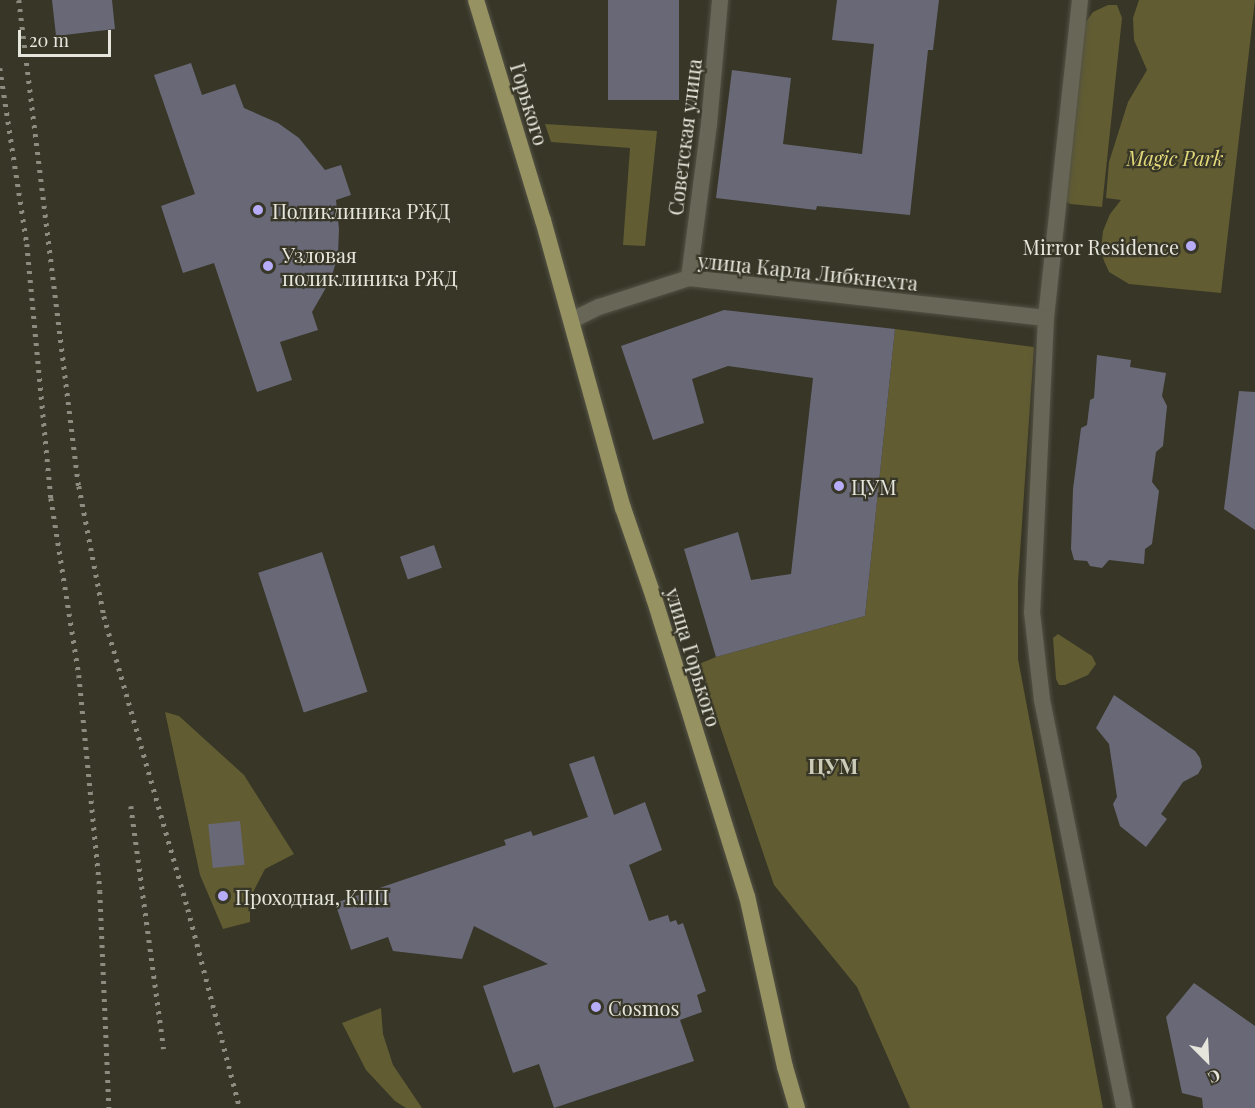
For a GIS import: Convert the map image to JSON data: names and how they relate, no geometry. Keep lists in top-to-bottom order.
{
  "streets": {
    "main road": ["Горького", "улица Горького"],
    "street": ["Советская улица", "улица Карла Либкнехта"]
  },
  "crossings": [
    ["Горького", "улица Горького"],
    ["Советская улица", "улица Карла Либкнехта"],
    ["улица Карла Либкнехта", "улица Горького"]
  ],
  "districts": ["ЦУМ"],
  "parks": ["Magic Park"],
  "places": [
    "Поликлиника РЖД",
    "Mirror Residence",
    "Узловая поликлиника РЖД",
    "ЦУМ",
    "Проходная, КПП",
    "Cosmos"
  ],
  "scale_bar": "20 m",
  "north": "bottom right"
}
